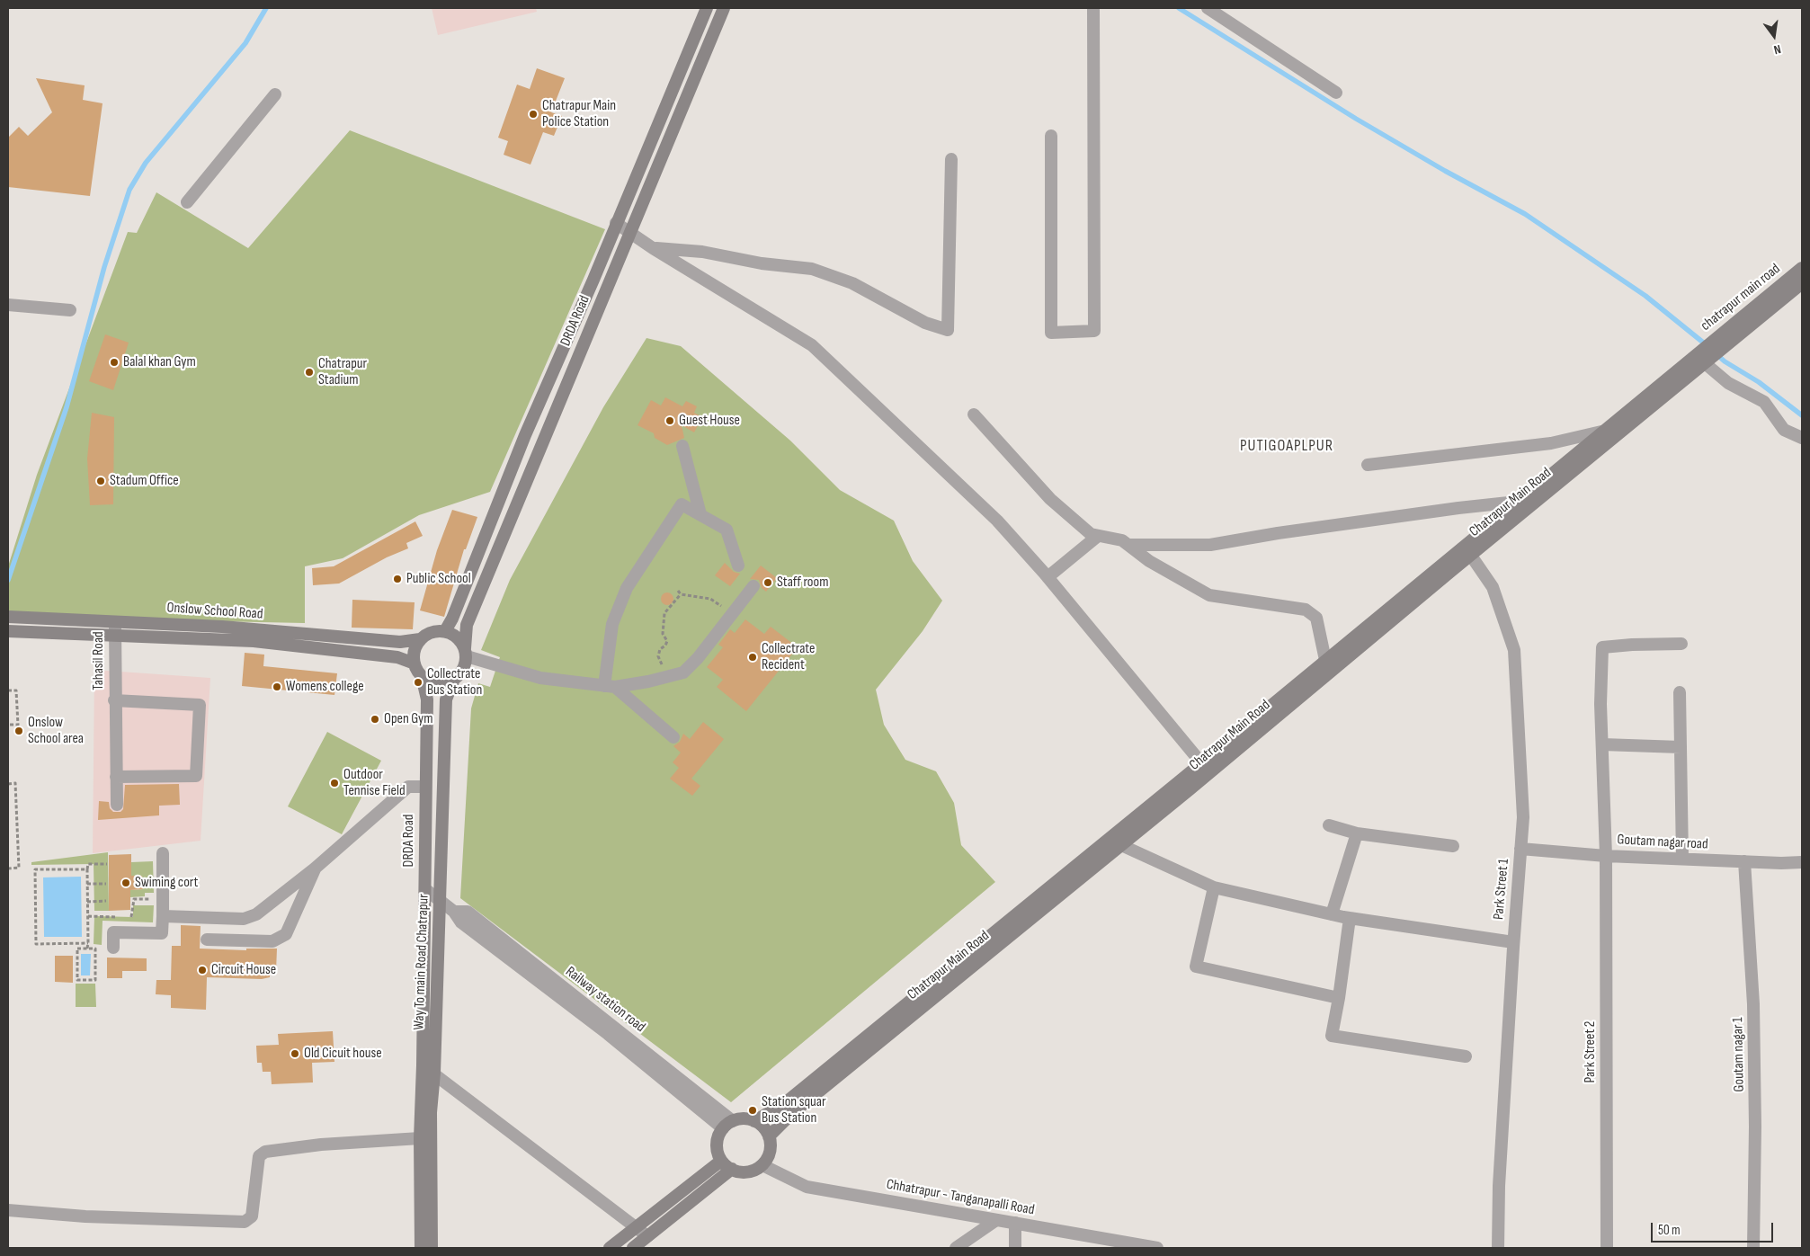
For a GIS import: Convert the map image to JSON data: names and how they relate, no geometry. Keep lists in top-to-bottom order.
{
  "streets": {
    "main road": [
      "chatrapur main road",
      "DRDA Road",
      "Chatrapur Main Road",
      "Onslow School Road",
      "Way To main Road Chatrapur"
    ],
    "street": [
      "Tahasil Road",
      "Goutam nagar road",
      "Park Street 1",
      "Railway station road",
      "Park Street 2",
      "Goutam nagar 1",
      "Chhatrapur - Tanganapalli Road"
    ]
  },
  "crossings": [
    ["chatrapur main road", "Chatrapur Main Road"],
    ["DRDA Road", "Onslow School Road"],
    ["DRDA Road", "Way To main Road Chatrapur"],
    ["DRDA Road", "Railway station road"],
    ["Chatrapur Main Road", "Park Street 1"],
    ["Chatrapur Main Road", "Railway station road"],
    ["Chatrapur Main Road", "Chhatrapur - Tanganapalli Road"],
    ["Onslow School Road", "Tahasil Road"],
    ["Onslow School Road", "Way To main Road Chatrapur"],
    ["Goutam nagar road", "Park Street 1"],
    ["Goutam nagar road", "Park Street 2"],
    ["Goutam nagar road", "Goutam nagar 1"],
    ["Way To main Road Chatrapur", "Railway station road"],
    ["Railway station road", "Chhatrapur - Tanganapalli Road"]
  ],
  "districts": ["PUTIGOAPLPUR"],
  "places": [
    "Chatrapur Main Police Station",
    "Balal khan Gym",
    "Chatrapur Stadium",
    "Guest House",
    "Stadum Office",
    "Public School",
    "Staff room",
    "Collectrate Recident",
    "Collectrate Bus Station",
    "Womens college",
    "Open Gym",
    "Onslow School area",
    "Outdoor Tennise Field",
    "Swiming cort",
    "Circuit House",
    "Old Cicuit house",
    "Station squar Bus Station"
  ],
  "scale_bar": "50 m",
  "north": "bottom"
}
